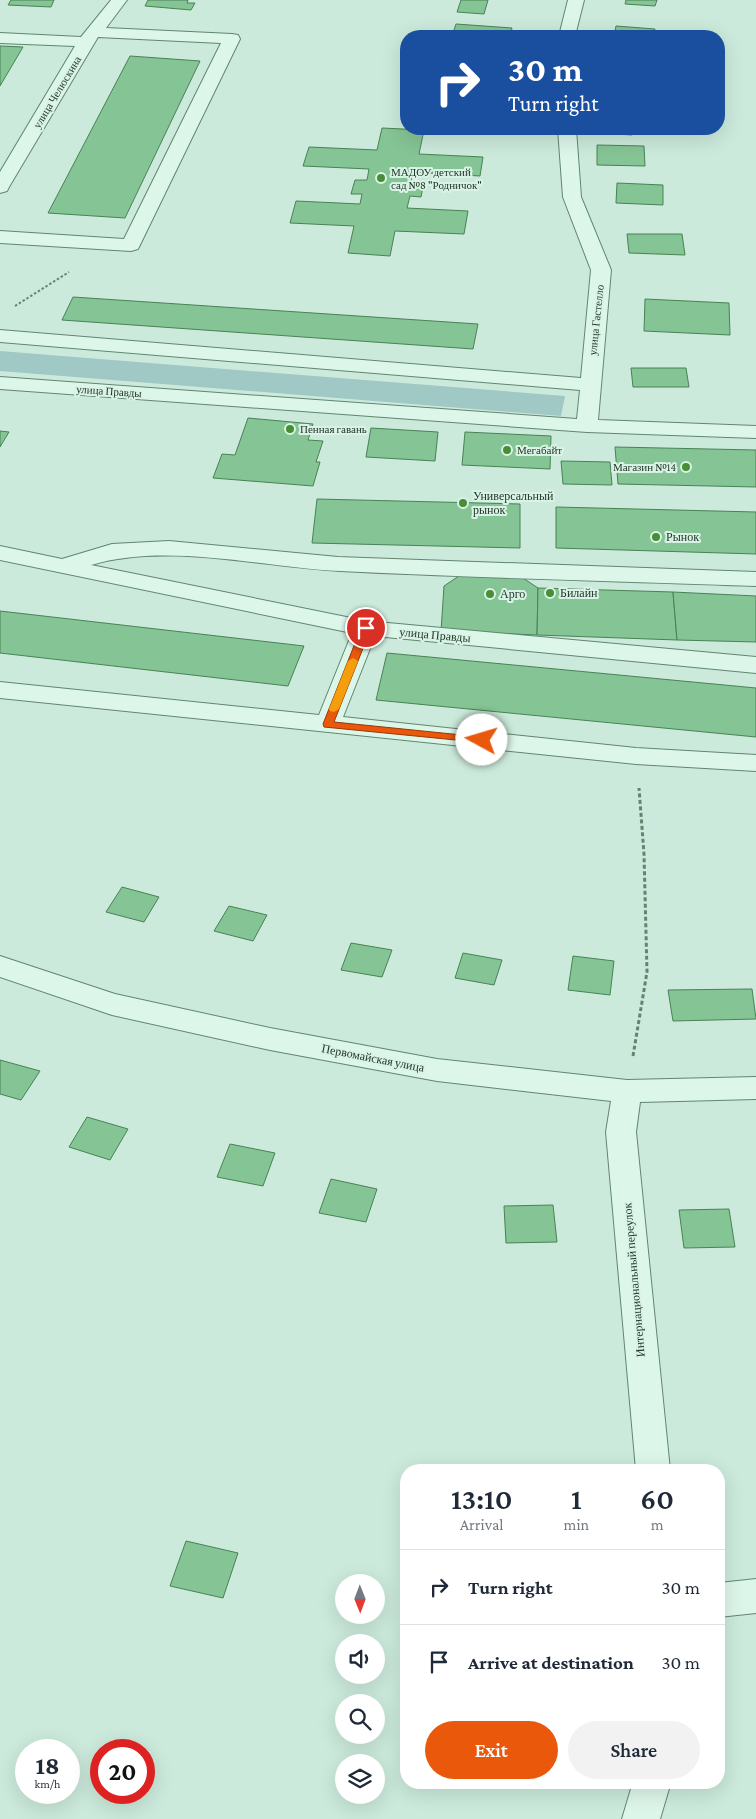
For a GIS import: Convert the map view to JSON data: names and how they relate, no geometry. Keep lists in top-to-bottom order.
{
  "streets": {
    "street": [
      "улица Челюскина",
      "улица Гастелло",
      "улица Правды",
      "Первомайская улица",
      "Интернациональный переулок"
    ]
  },
  "crossings": [
    ["улица Гастелло", "улица Правды"],
    ["Первомайская улица", "Интернациональный переулок"]
  ],
  "places": [
    "МАДОУ детский сад №8 \"Родничок\"",
    "Пенная гавань",
    "Мегабайт",
    "Магазин №14",
    "Универсальный рынок",
    "Рынок",
    "Билайн",
    "Арго"
  ],
  "north": "bottom",
  "page": {
    "turn": ["30 m", "Turn right"],
    "eta": [
      "13:10",
      "Arrival",
      "1",
      "min",
      "60",
      "m"
    ],
    "list": [
      {
        "name": "Turn right",
        "value": "30 m"
      },
      {
        "name": "Arrive at destination",
        "value": "30 m"
      }
    ],
    "buttons": ["Exit", "Share"],
    "speed": "18 km/h",
    "limit": "20"
  }
}
